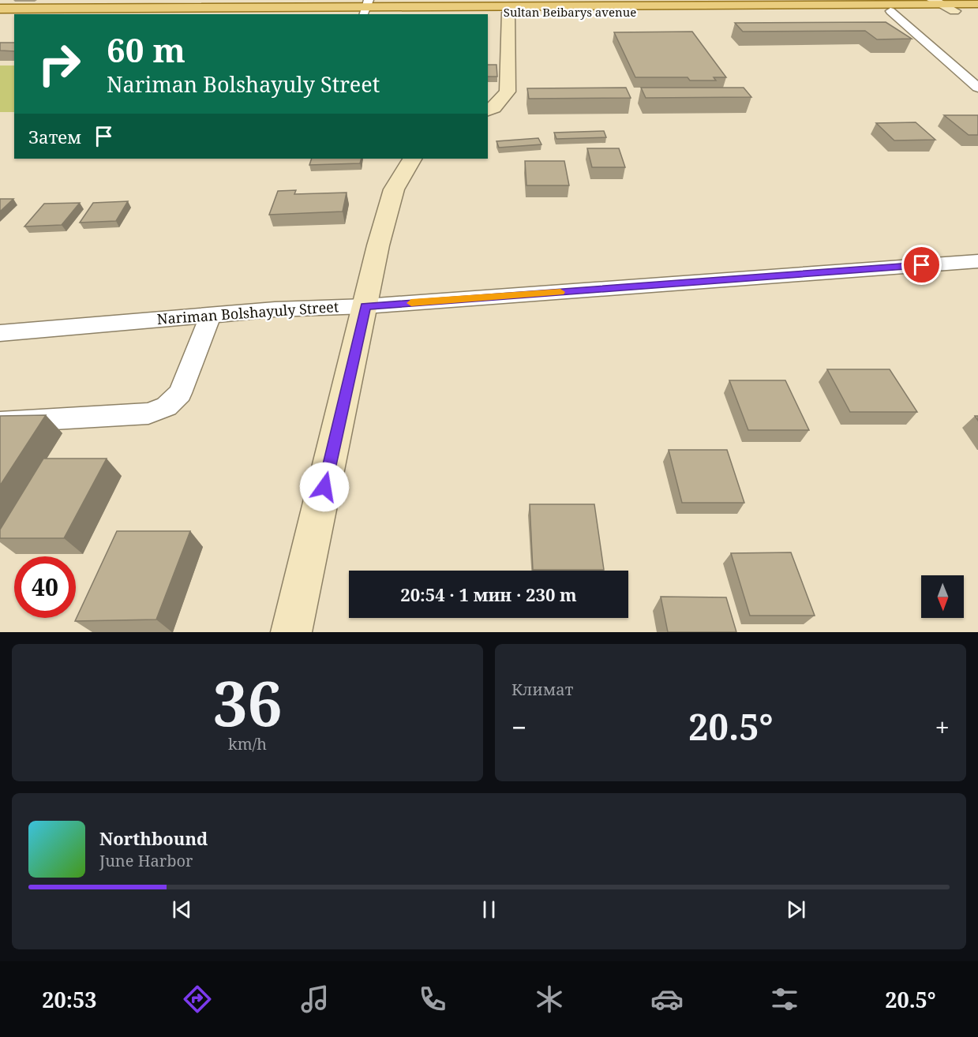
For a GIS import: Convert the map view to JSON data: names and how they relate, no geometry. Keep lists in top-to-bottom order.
{
  "streets": {
    "main road": ["Sultan Beibarys avenue"],
    "street": ["Nariman Bolshayuly Street"]
  },
  "north": "bottom",
  "page": {
    "turn": ["60 m", "Nariman Bolshayuly Street"],
    "then": "Затем",
    "limit": "40",
    "trip": "20:54 · 1 мин · 230 m",
    "tile": [
      ["36", "km/h"],
      "Климат"
    ],
    "heat": ["−", "20.5°", "+"],
    "song": ["Northbound", "June Harbor"],
    "tabs": ["20:53", "20.5°"]
  }
}
